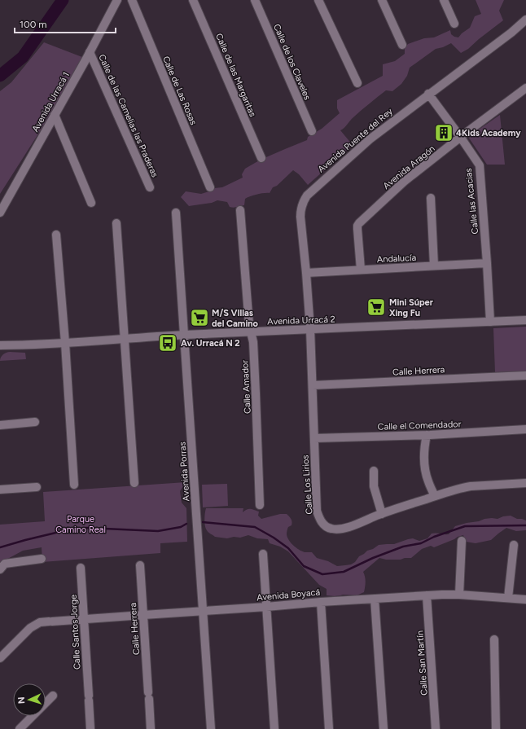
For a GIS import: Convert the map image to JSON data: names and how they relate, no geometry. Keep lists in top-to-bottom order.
{
  "streets": {
    "street": [
      "Calle de los Claveles",
      "Calle de las Margaritas",
      "Calle de Las Rosas",
      "Avenida Urracá 1",
      "Calle de las Camelias las Praderas",
      "Avenida Puente del Rey",
      "Avenida Aragón",
      "Calle las Acacias",
      "Andalucía",
      "Avenida Urracá 2",
      "Calle Herrera",
      "Calle Amador",
      "Calle el Comendador",
      "Avenida Porras",
      "Calle Los Lirios",
      "Avenida Boyacá",
      "Calle Santos Jorge",
      "Calle San Martín"
    ]
  },
  "crossings": [
    ["Avenida Urracá 1", "Calle de las Camelias las Praderas"],
    ["Avenida Puente del Rey", "Calle las Acacias"],
    ["Avenida Puente del Rey", "Andalucía"],
    ["Avenida Puente del Rey", "Avenida Urracá 2"],
    ["Avenida Puente del Rey", "Calle Los Lirios"],
    ["Avenida Aragón", "Calle las Acacias"],
    ["Avenida Aragón", "Andalucía"],
    ["Calle las Acacias", "Andalucía"],
    ["Calle las Acacias", "Avenida Urracá 2"],
    ["Avenida Urracá 2", "Calle Amador"],
    ["Avenida Urracá 2", "Avenida Porras"],
    ["Avenida Urracá 2", "Calle Los Lirios"],
    ["Calle Herrera", "Calle Los Lirios"],
    ["Calle Herrera", "Avenida Boyacá"],
    ["Calle el Comendador", "Calle Los Lirios"],
    ["Avenida Porras", "Avenida Boyacá"],
    ["Avenida Boyacá", "Calle Santos Jorge"],
    ["Avenida Boyacá", "Calle San Martín"]
  ],
  "parks": ["Parque Camino Real"],
  "places": {
    "building": ["4Kids Academy"],
    "supermarket": ["Mini Súper Xing Fu", "M/S VIllas del Camino"],
    "bus stop": ["Av. Urracá N 2"]
  },
  "scale_bar": "100 m",
  "north": "left"
}
